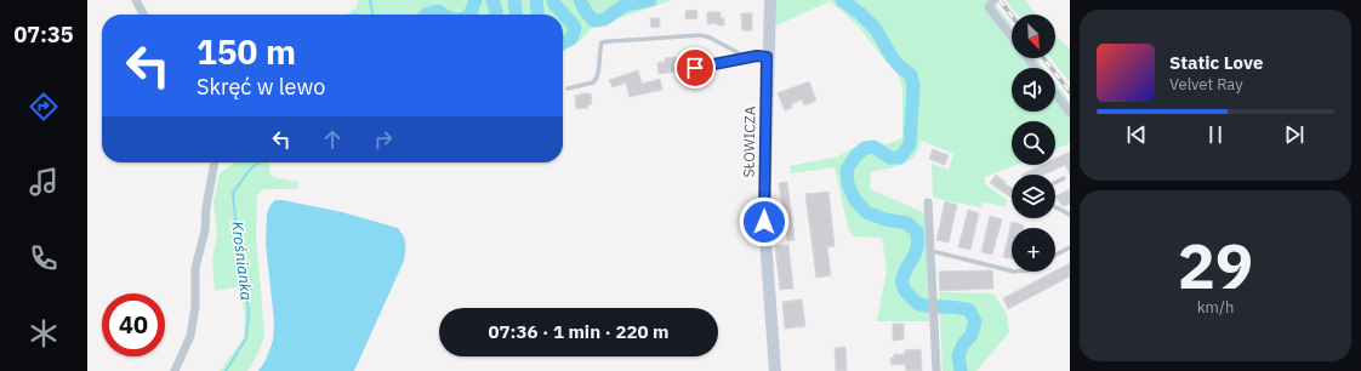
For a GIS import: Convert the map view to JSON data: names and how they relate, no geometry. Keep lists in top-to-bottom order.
{
  "streets": {
    "street": ["SŁOWICZA"]
  },
  "water": ["Krośnianka"],
  "north": "bottom right",
  "page": {
    "tabs": "07:35",
    "map_buttons": "+",
    "turn": ["150 m", "Skręć w lewo"],
    "song": ["Static Love", "Velvet Ray"],
    "tile": ["29", "km/h"],
    "limit": "40",
    "trip": "07:36 · 1 min · 220 m"
  }
}
